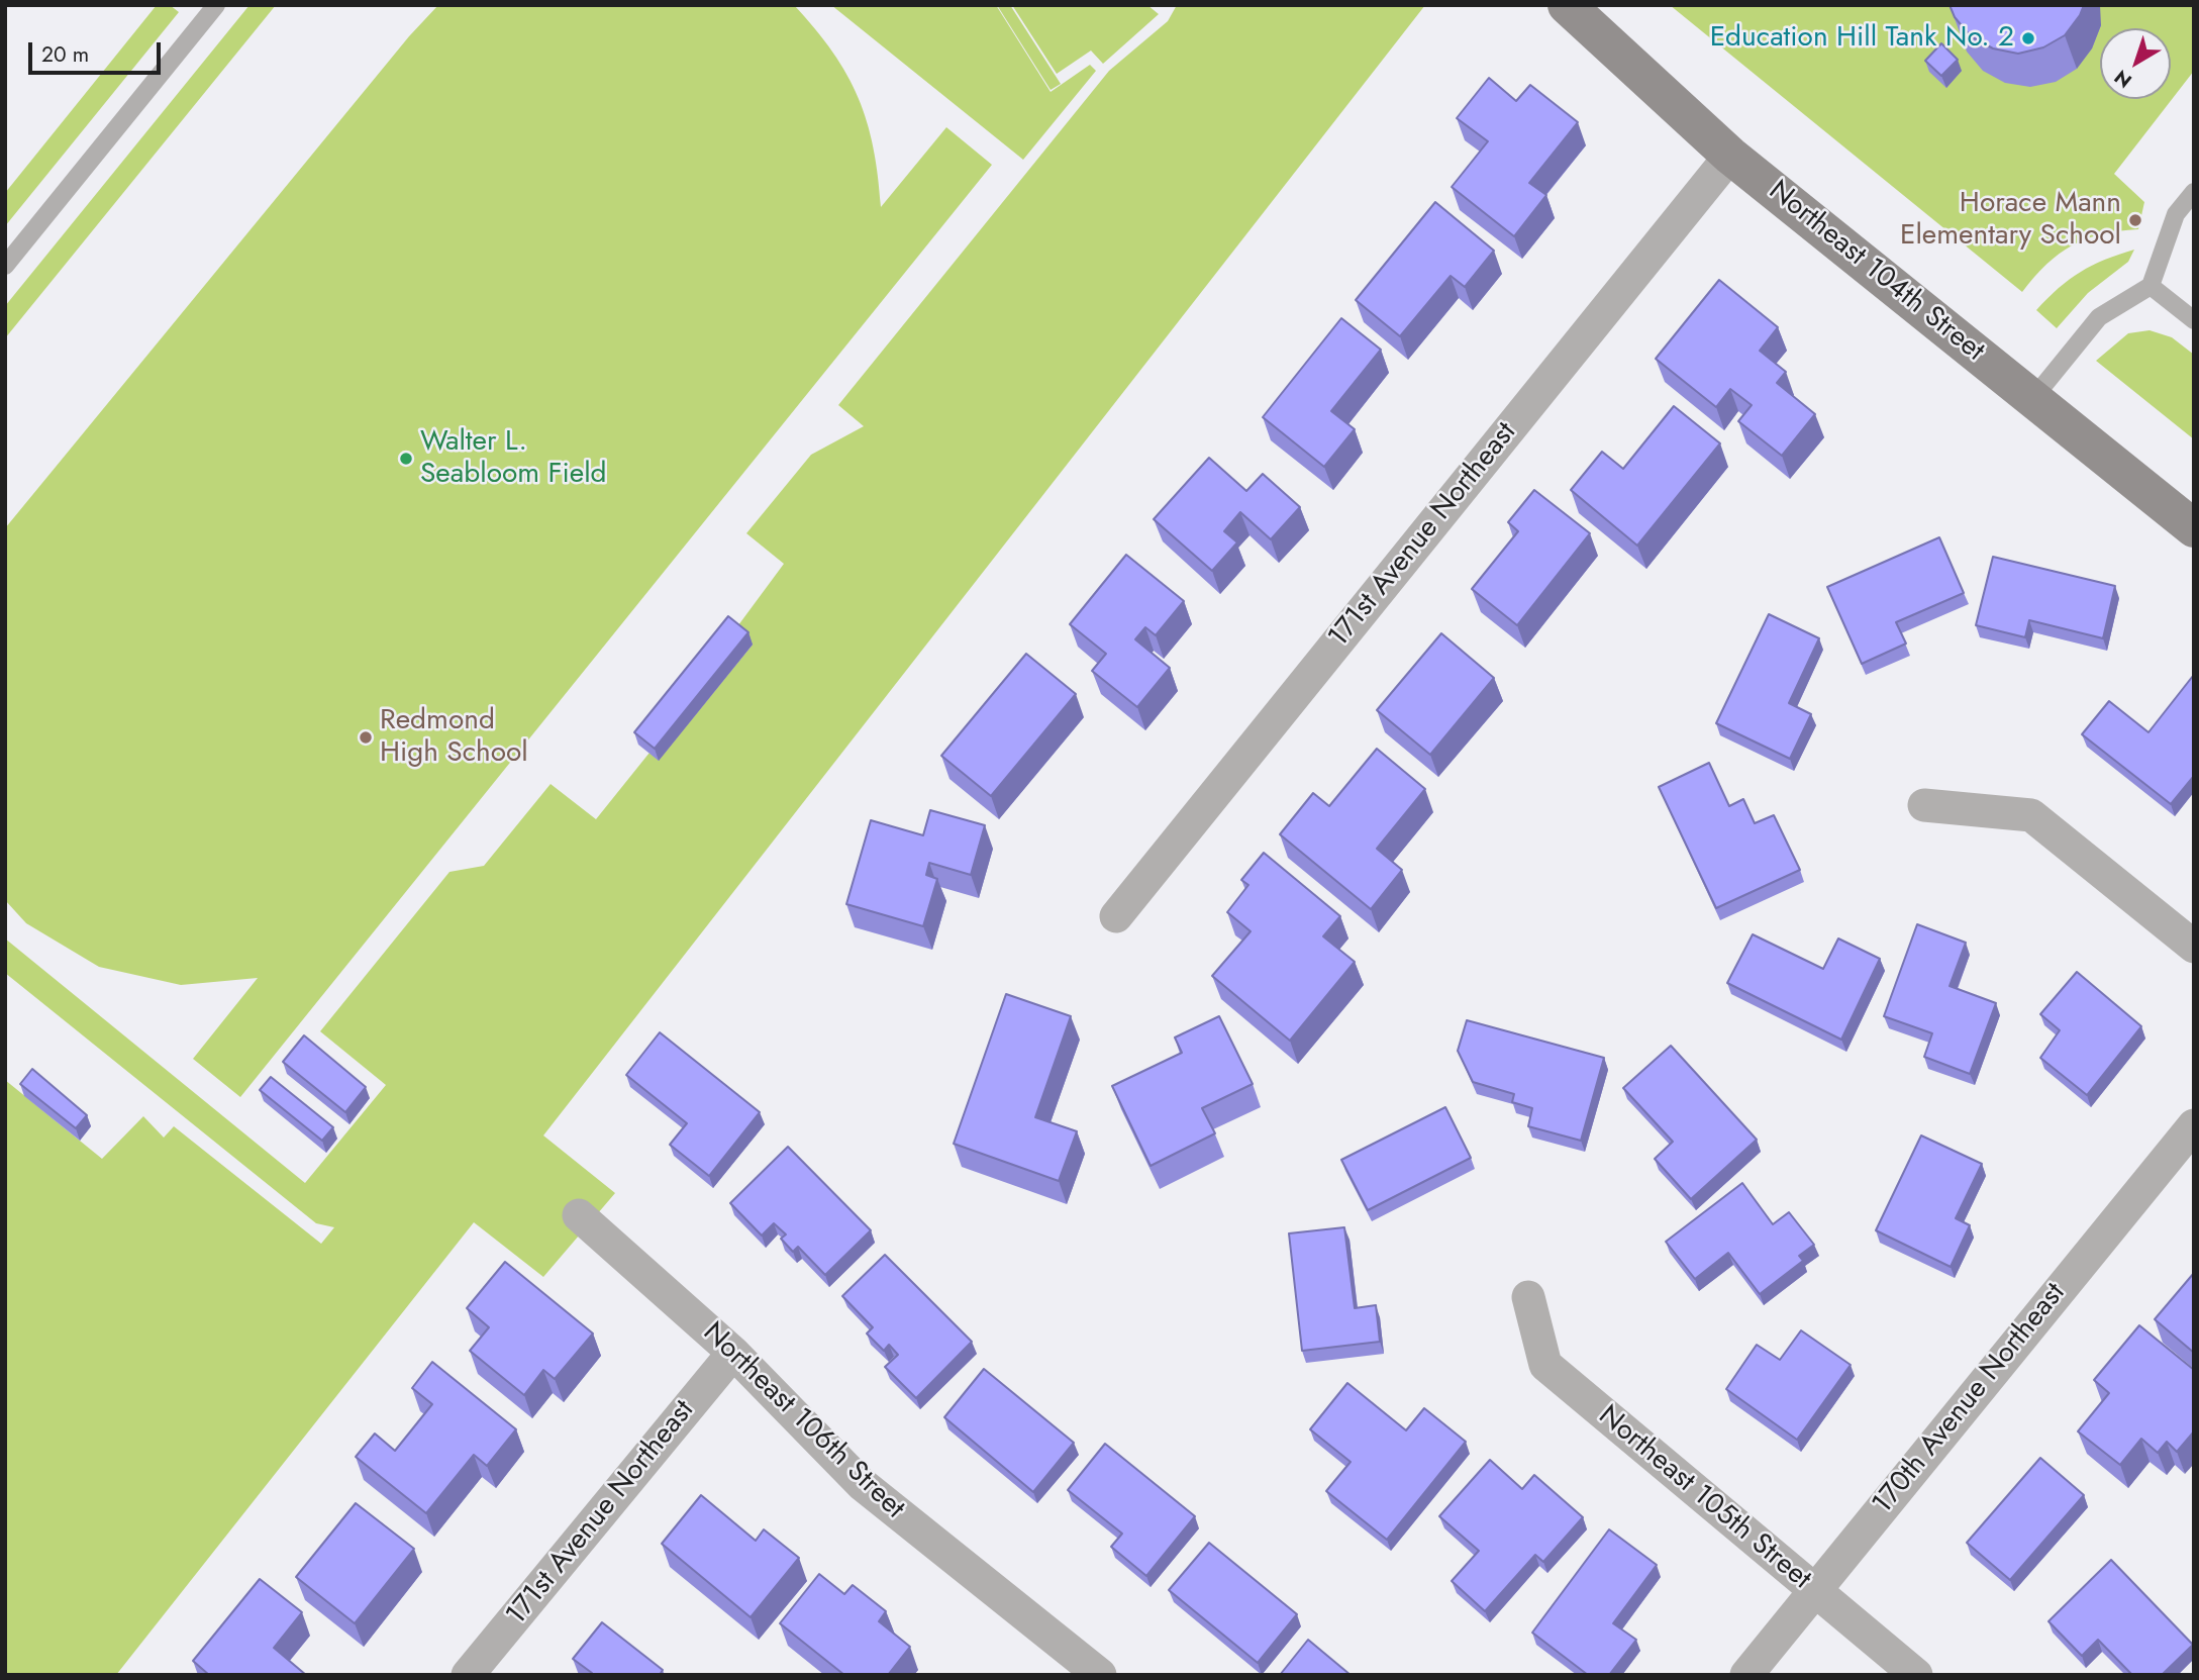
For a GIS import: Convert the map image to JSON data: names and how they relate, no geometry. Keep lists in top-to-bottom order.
{
  "streets": {
    "street": [
      "Northeast 104th Street",
      "171st Avenue Northeast",
      "170th Avenue Northeast",
      "Northeast 106th Street",
      "Northeast 105th Street"
    ]
  },
  "crossings": [
    ["Northeast 104th Street", "171st Avenue Northeast"],
    ["171st Avenue Northeast", "Northeast 106th Street"],
    ["170th Avenue Northeast", "Northeast 105th Street"]
  ],
  "places": [
    "Education Hill Tank No. 2",
    "Horace Mann Elementary School",
    "Walter L. Seabloom Field",
    "Redmond High School"
  ],
  "scale_bar": "20 m",
  "north": "bottom left"
}
